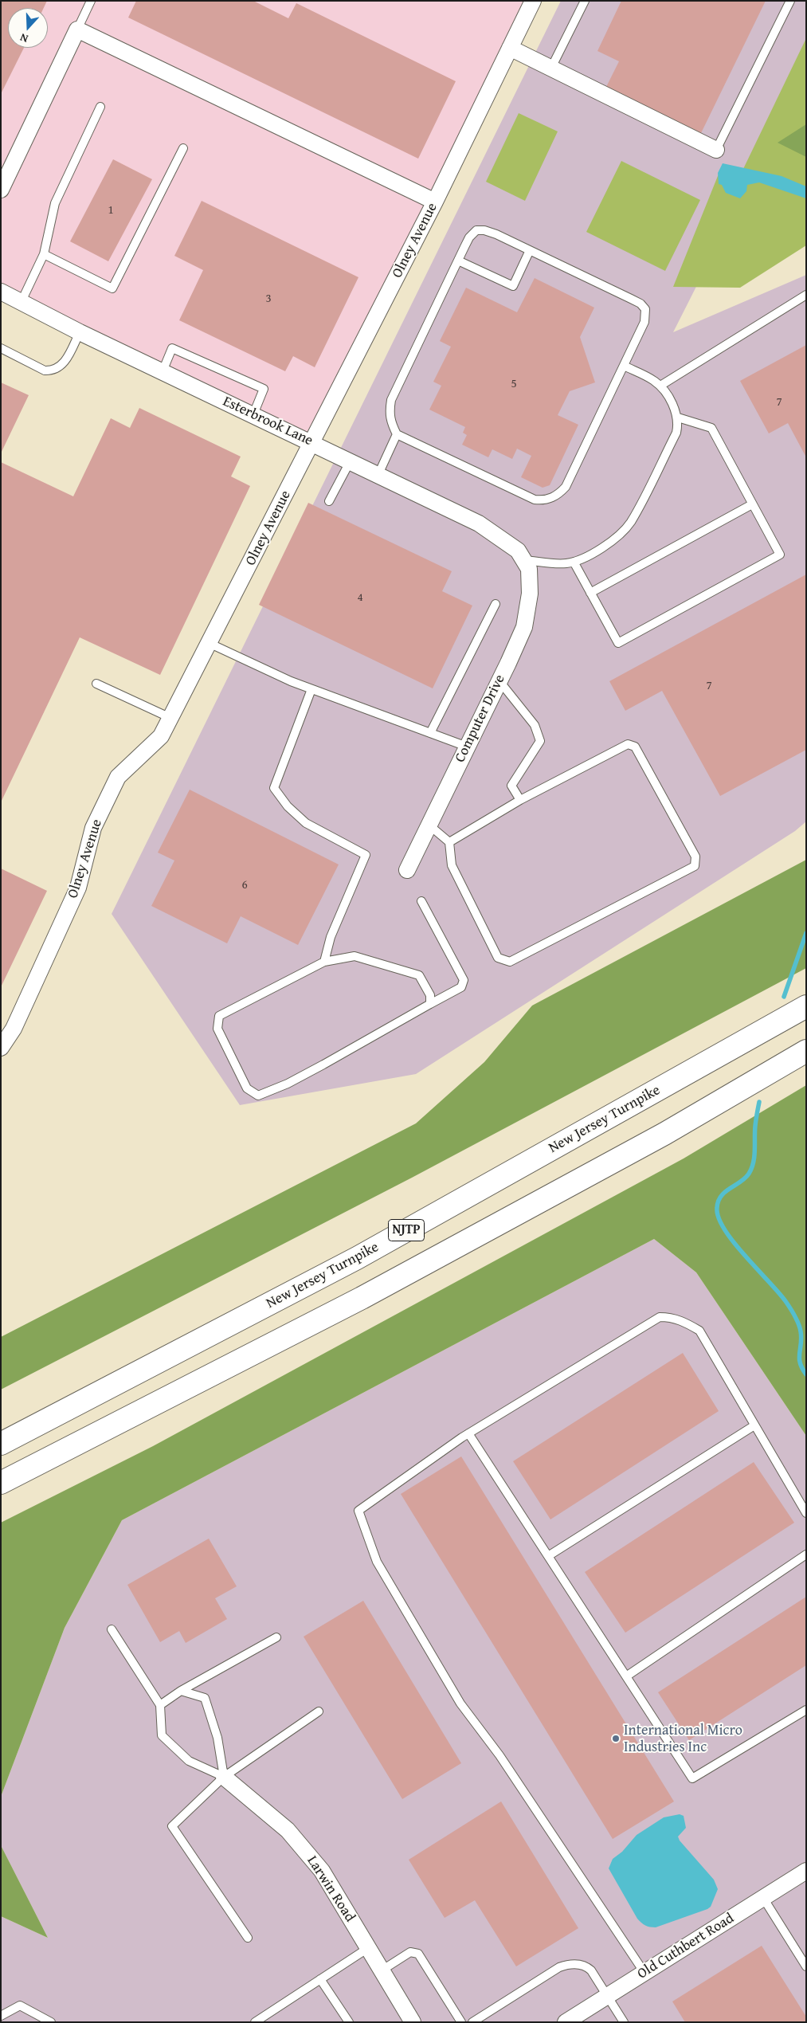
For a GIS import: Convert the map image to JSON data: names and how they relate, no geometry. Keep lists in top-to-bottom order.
{
  "streets": {
    "highway": ["New Jersey Turnpike", "NJTP"],
    "street": [
      "Olney Avenue",
      "Esterbrook Lane",
      "Computer Drive",
      "Larwin Road",
      "Old Cuthbert Road"
    ]
  },
  "crossings": [
    ["Olney Avenue", "Esterbrook Lane"],
    ["Esterbrook Lane", "Computer Drive"]
  ],
  "places": ["International Micro Industries Inc"],
  "house_numbers": [
    "1",
    "3",
    "5",
    "7",
    "4",
    "7",
    "6"
  ],
  "north": "bottom"
}
